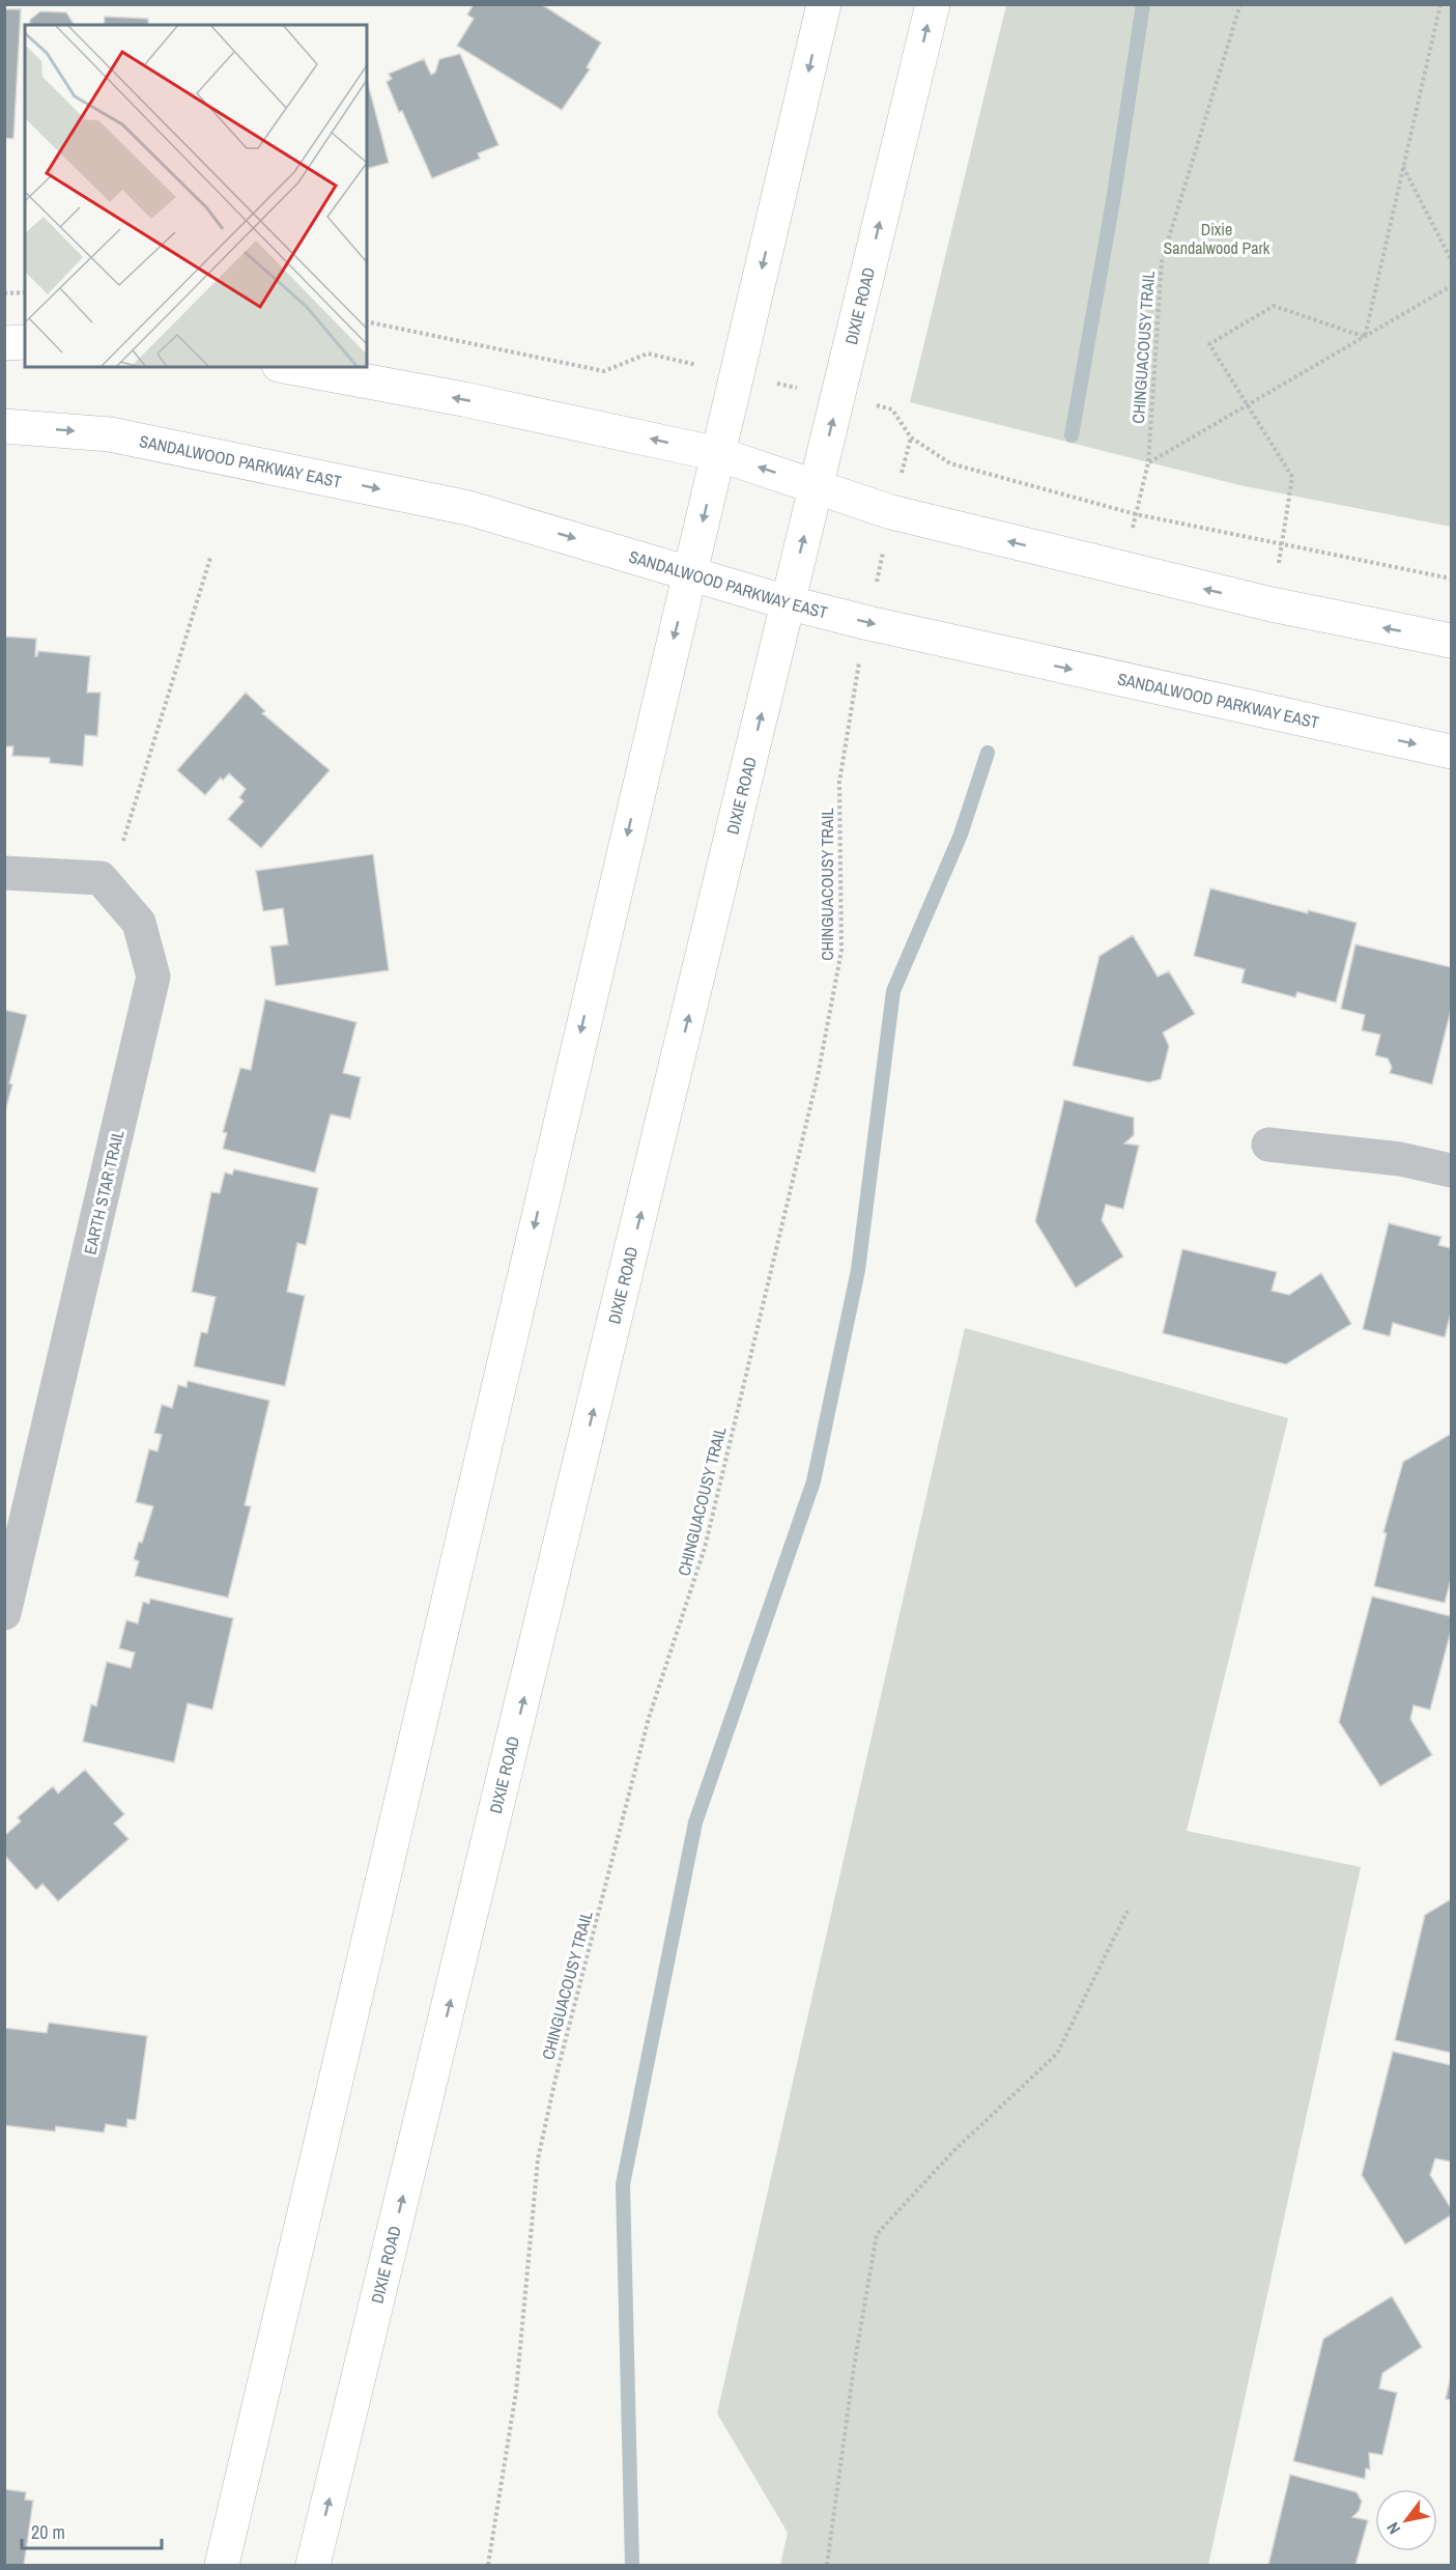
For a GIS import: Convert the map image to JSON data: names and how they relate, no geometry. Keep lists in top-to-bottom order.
{
  "streets": {
    "main road": ["DIXIE ROAD", "SANDALWOOD PARKWAY EAST"],
    "street": ["EARTH STAR TRAIL"],
    "path": ["CHINGUACOUSY TRAIL"]
  },
  "crossings": [
    ["DIXIE ROAD", "SANDALWOOD PARKWAY EAST"],
    ["CHINGUACOUSY TRAIL", "SANDALWOOD PARKWAY EAST"]
  ],
  "parks": ["Dixie Sandalwood Park"],
  "scale_bar": "20 m",
  "north": "bottom left"
}
